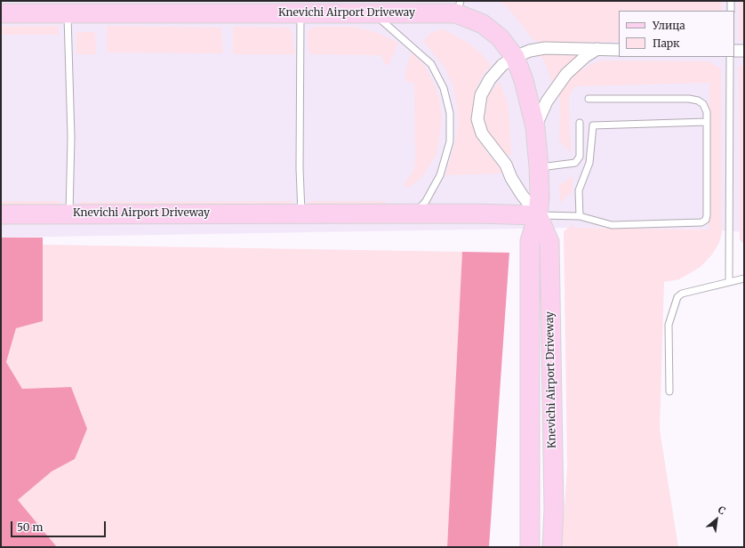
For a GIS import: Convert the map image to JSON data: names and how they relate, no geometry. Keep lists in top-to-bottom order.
{
  "streets": {
    "main road": ["Knevichi Airport Driveway"]
  },
  "legend": ["Улица", "Парк"],
  "scale_bar": "50 m",
  "north": "top right"
}
